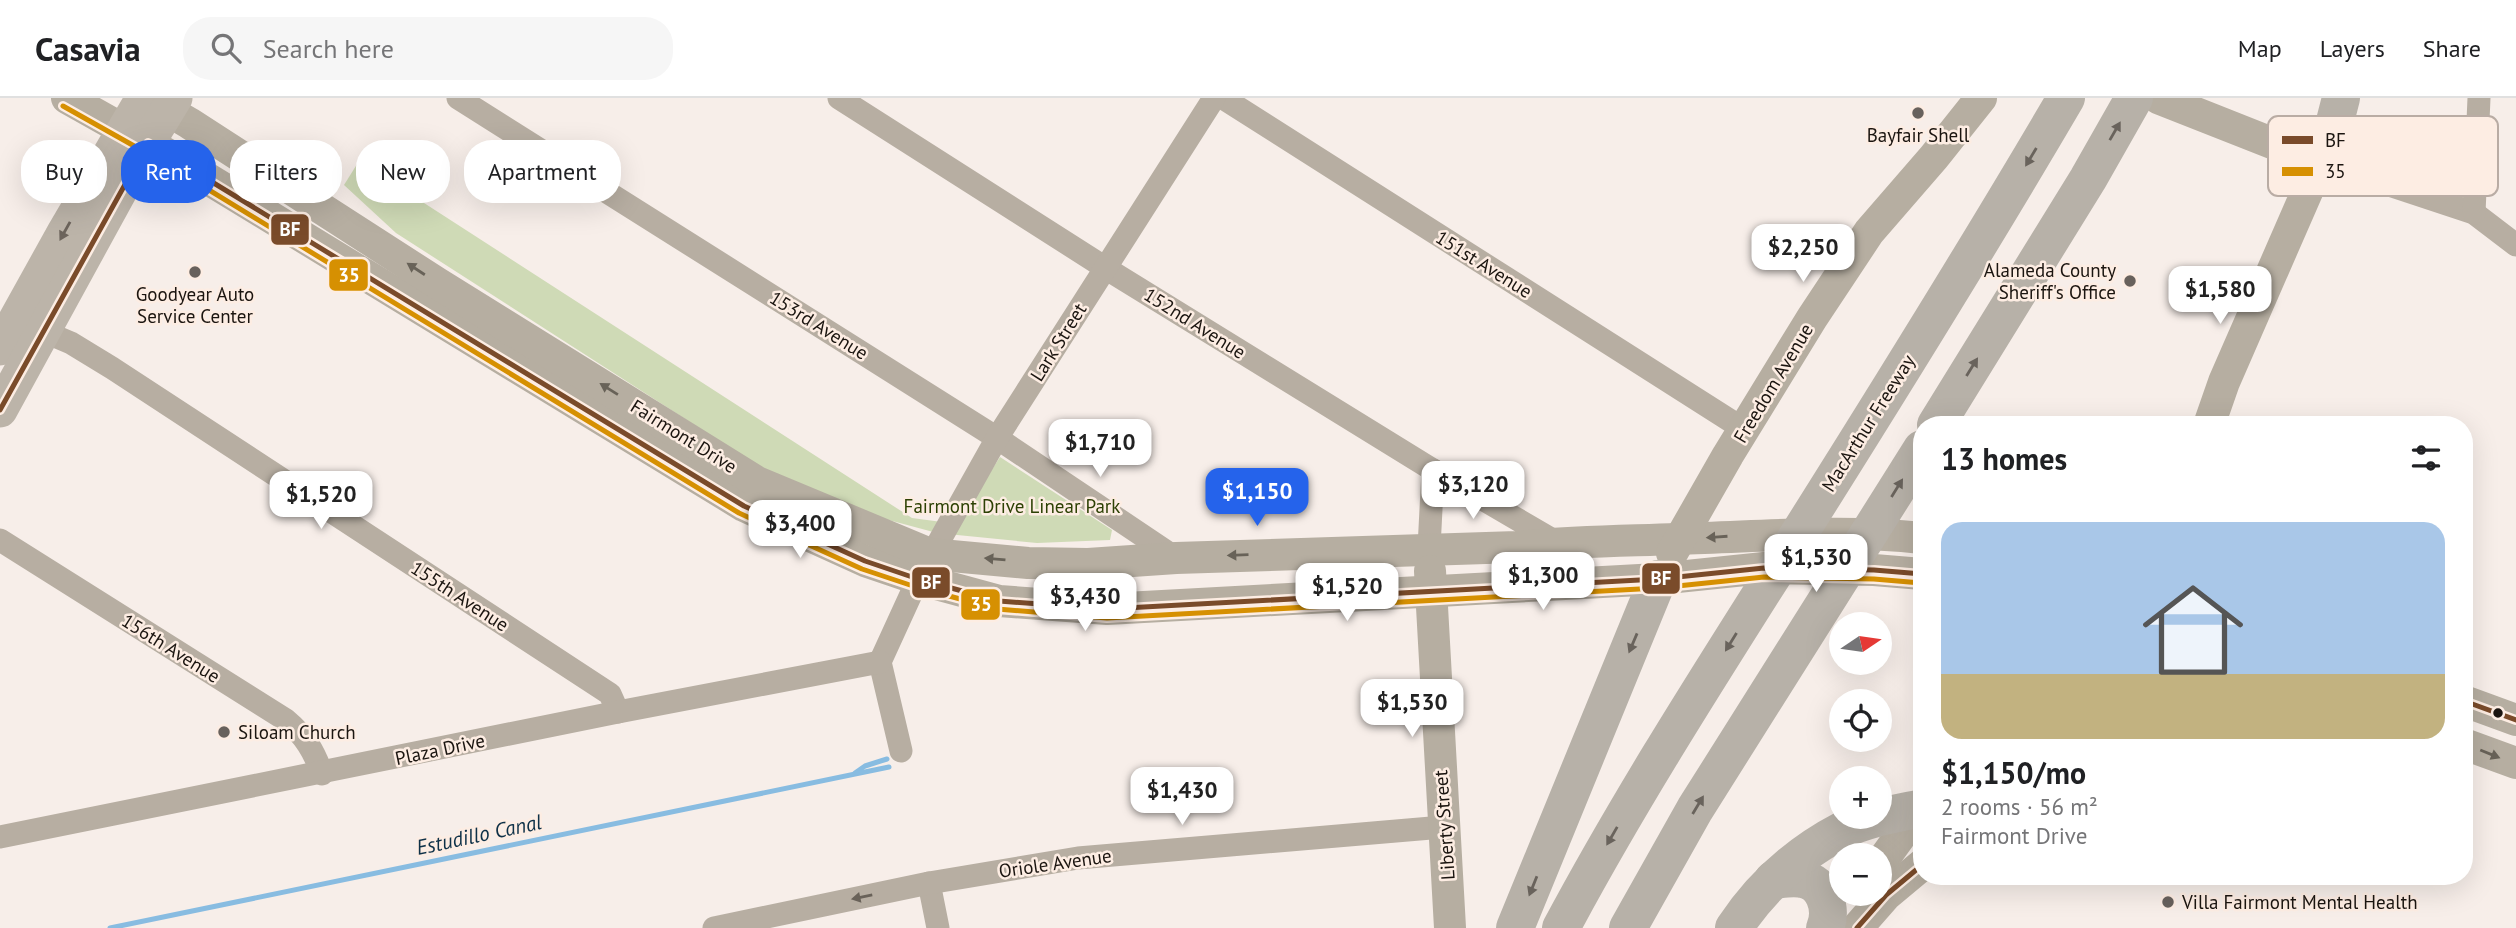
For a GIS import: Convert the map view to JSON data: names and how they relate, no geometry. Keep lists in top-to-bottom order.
{
  "streets": {
    "highway": ["MacArthur Freeway"],
    "main road": ["Freedom Avenue", "Fairmont Drive", "Liberty Street"],
    "street": [
      "151st Avenue",
      "152nd Avenue",
      "153rd Avenue",
      "Lark Street",
      "155th Avenue",
      "156th Avenue",
      "Plaza Drive",
      "Oriole Avenue"
    ]
  },
  "crossings": [
    ["151st Avenue", "Freedom Avenue"],
    ["152nd Avenue", "Lark Street"],
    ["152nd Avenue", "Fairmont Drive"],
    ["152nd Avenue", "Liberty Street"],
    ["153rd Avenue", "Lark Street"],
    ["153rd Avenue", "Fairmont Drive"],
    ["Lark Street", "Fairmont Drive"],
    ["Lark Street", "Plaza Drive"],
    ["Freedom Avenue", "Fairmont Drive"],
    ["Fairmont Drive", "Liberty Street"],
    ["155th Avenue", "Plaza Drive"],
    ["156th Avenue", "Plaza Drive"],
    ["Liberty Street", "Oriole Avenue"]
  ],
  "water": ["Estudillo Canal"],
  "parks": ["Fairmont Drive Linear Park"],
  "places": [
    "Bayfair Shell",
    "Goodyear Auto Service Center",
    "Alameda County Sheriff's Office",
    "Siloam Church",
    "Villa Fairmont Mental Health"
  ],
  "lines": ["transit line 35", "transit line BF"],
  "legend": ["BF", "35"],
  "north": "right",
  "page": {
    "header": "Casavia",
    "search": "Search here",
    "nav": ["Map", "Layers", "Share"],
    "chip": [
      "Buy",
      "Rent",
      "Filters",
      "New",
      "Apartment"
    ],
    "price": [
      "$2,250",
      "$1,580",
      "$1,710",
      "$3,120",
      "$1,150",
      "$1,520",
      "$3,400",
      "$1,530",
      "$1,300",
      "$1,520",
      "$3,430",
      "$1,530",
      "$1,430"
    ],
    "heading": "13 homes",
    "list": [
      {
        "name": "$1,150/mo",
        "note": "2 rooms · 56 m² · Fairmont Drive"
      }
    ],
    "map_buttons": ["+", "−"]
  }
}
